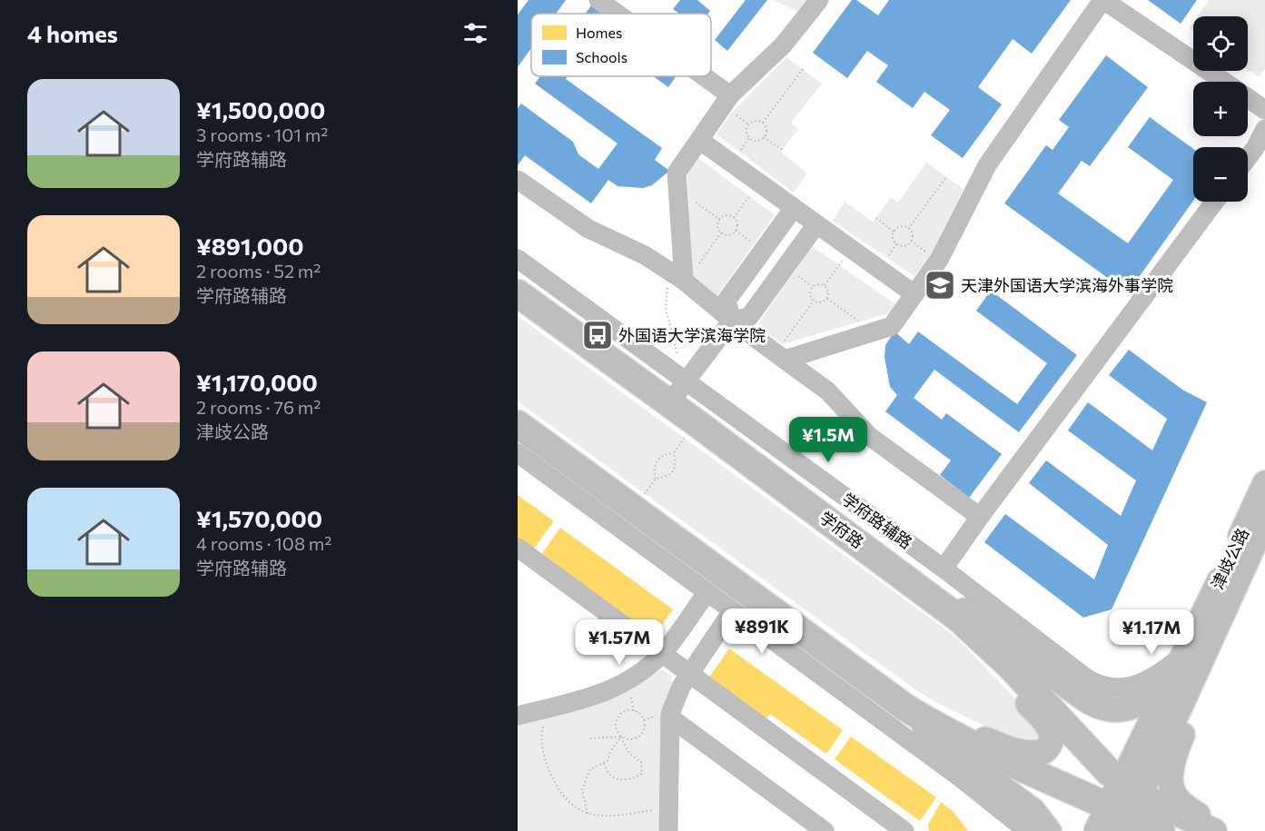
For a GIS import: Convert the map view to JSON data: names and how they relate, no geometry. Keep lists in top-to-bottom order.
{
  "streets": {
    "highway": ["学府路"],
    "main road": ["津歧公路"],
    "street": ["学府路辅路"]
  },
  "crossings": [
    ["学府路辅路", "津歧公路"],
    ["学府路", "津歧公路"]
  ],
  "places": {
    "school or university": ["天津外国语大学滨海外事学院"],
    "bus stop": ["外国语大学滨海学院"]
  },
  "legend": ["Homes", "Schools"],
  "page": {
    "heading": "4 homes",
    "map_buttons": ["+", "−"],
    "list": [
      {
        "name": "¥1,500,000",
        "note": "3 rooms · 101 m² · 学府路辅路"
      },
      {
        "name": "¥891,000",
        "note": "2 rooms · 52 m² · 学府路辅路"
      },
      {
        "name": "¥1,170,000",
        "note": "2 rooms · 76 m² · 津歧公路"
      },
      {
        "name": "¥1,570,000",
        "note": "4 rooms · 108 m² · 学府路辅路"
      }
    ],
    "price": [
      "¥1.5M",
      "¥891K",
      "¥1.17M",
      "¥1.57M"
    ]
  }
}
